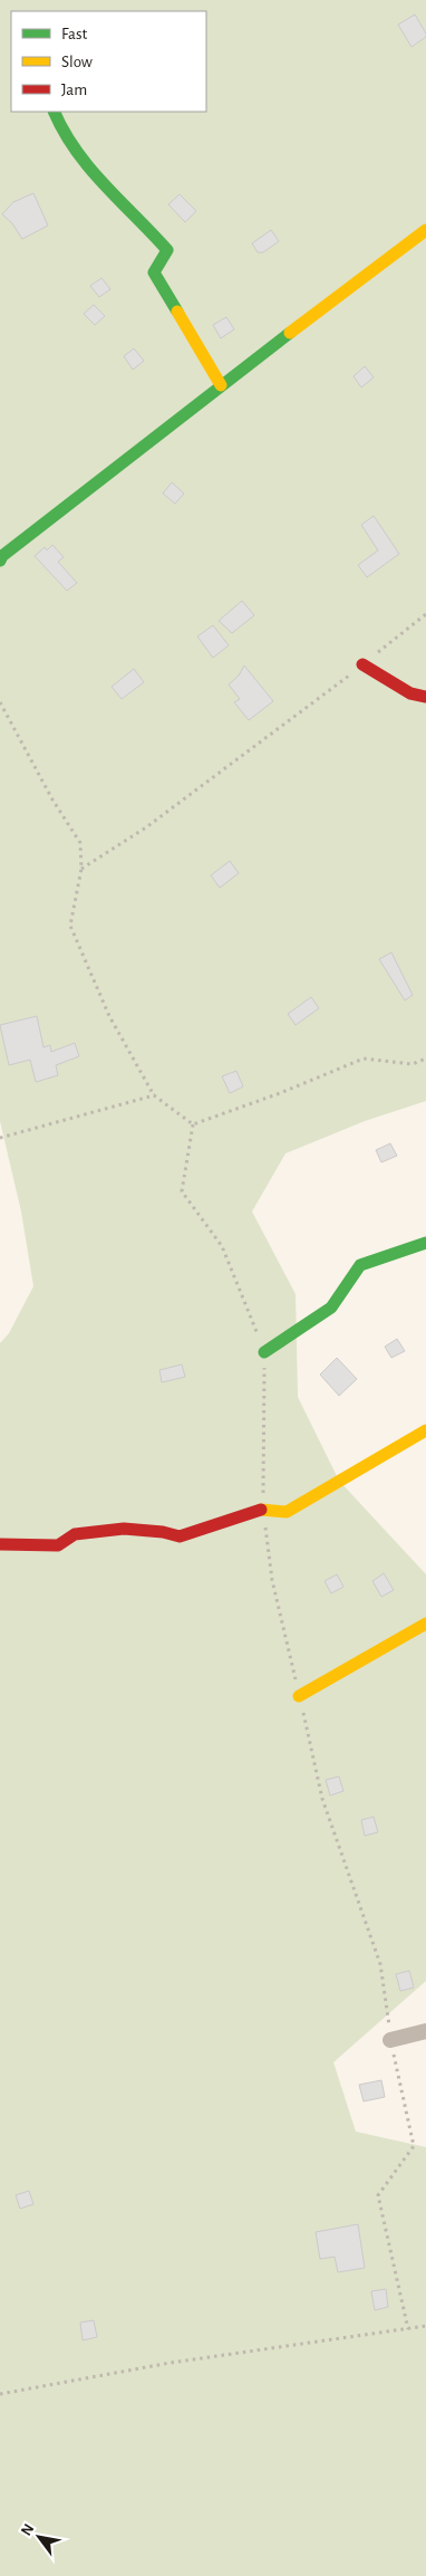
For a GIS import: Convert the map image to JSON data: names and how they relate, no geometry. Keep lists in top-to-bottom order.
{
  "legend": ["Fast", "Slow", "Jam"],
  "north": "top left"
}
